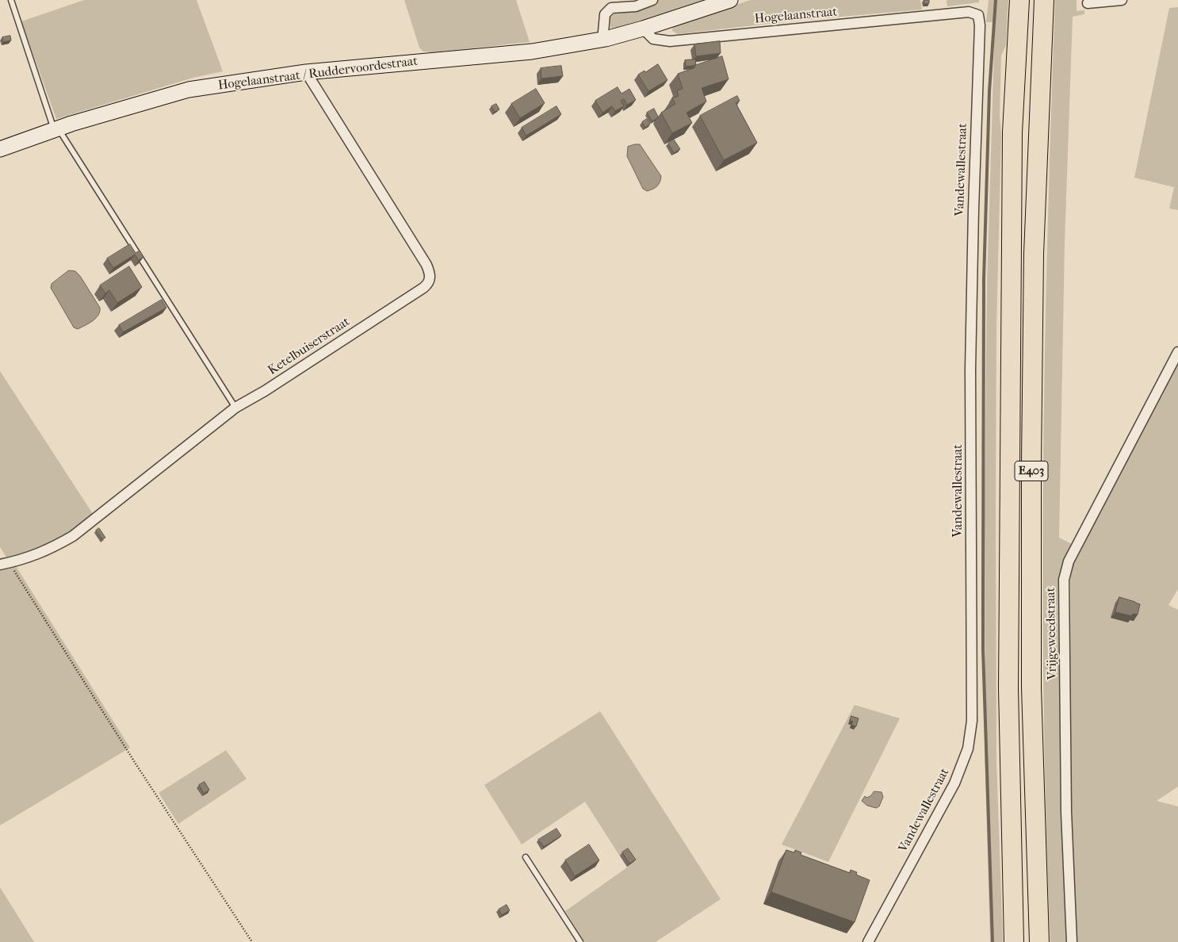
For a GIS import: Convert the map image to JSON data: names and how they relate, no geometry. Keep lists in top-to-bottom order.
{
  "streets": {
    "highway": ["E403"],
    "street": [
      "Hogelaanstraat",
      "Hogelaanstraat / Ruddervoordestraat",
      "Vandewallestraat",
      "Ketelbuiserstraat",
      "Vrijgeweedstraat"
    ]
  },
  "crossings": [
    ["Hogelaanstraat", "Hogelaanstraat / Ruddervoordestraat"],
    ["Hogelaanstraat", "Vandewallestraat"],
    ["Hogelaanstraat / Ruddervoordestraat", "Ketelbuiserstraat"]
  ]
}
